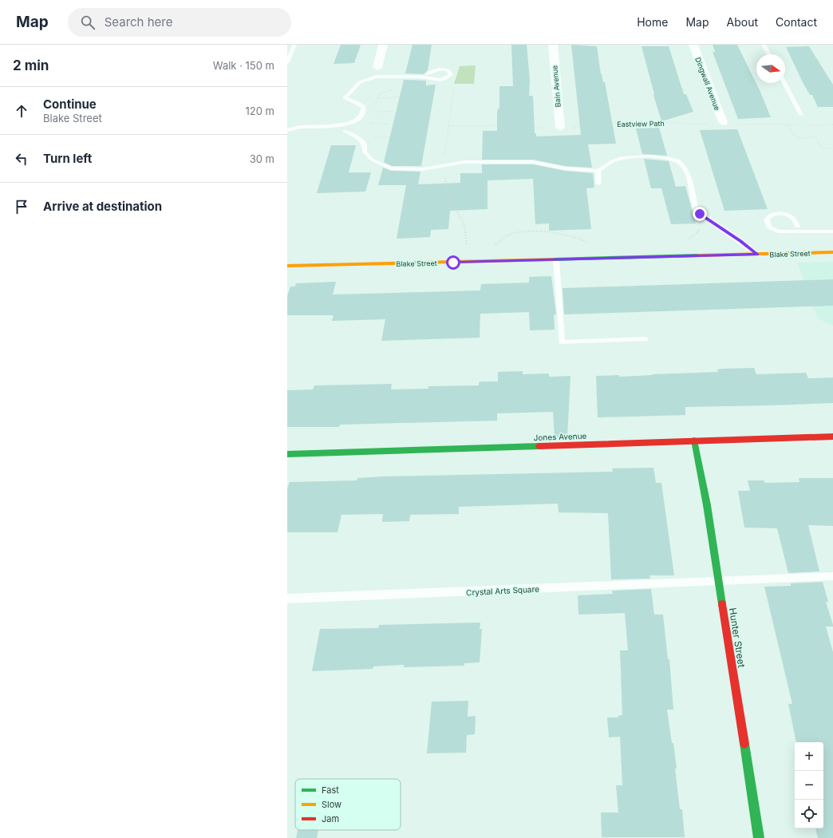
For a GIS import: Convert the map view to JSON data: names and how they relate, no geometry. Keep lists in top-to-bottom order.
{
  "streets": {
    "street": [
      "Dingwall Avenue",
      "Bain Avenue",
      "Blake Street",
      "Jones Avenue",
      "Hunter Street"
    ],
    "lane": ["Crystal Arts Square"],
    "path": ["Eastview Path"]
  },
  "crossings": [
    ["Bain Avenue", "Eastview Path"],
    ["Jones Avenue", "Hunter Street"],
    ["Crystal Arts Square", "Hunter Street"]
  ],
  "legend": ["Fast", "Slow", "Jam"],
  "north": "right",
  "page": {
    "header": "Map",
    "search": "Search here",
    "nav": [
      "Home",
      "Map",
      "About",
      "Contact"
    ],
    "heading": ["2 min", "Walk · 150 m"],
    "list": [
      ["Continue", "Blake Street", "120 m"],
      ["Turn left", "30 m"],
      "Arrive at destination"
    ],
    "map_buttons": ["+", "−"]
  }
}
